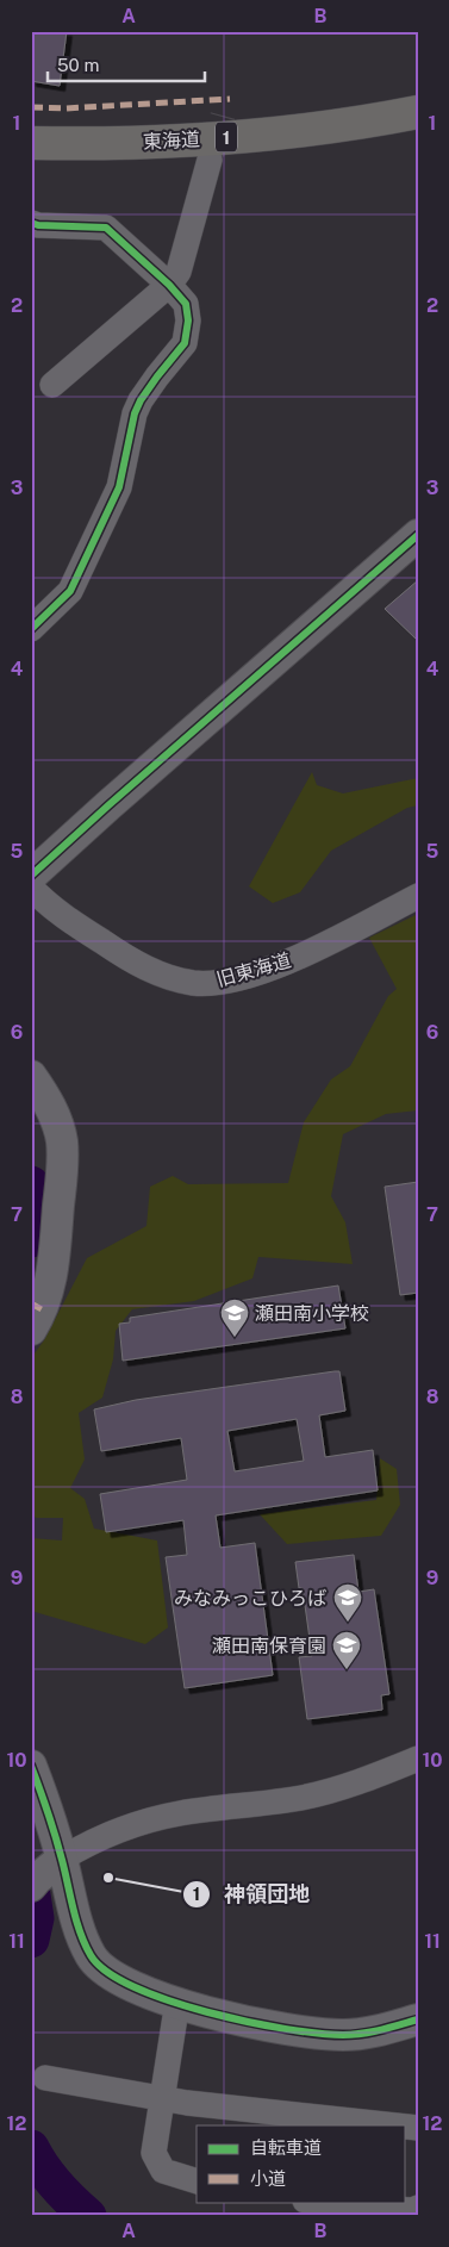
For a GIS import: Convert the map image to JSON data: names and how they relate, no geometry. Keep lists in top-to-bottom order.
{
  "streets": {
    "highway": ["1", "東海道"],
    "street": ["旧東海道"]
  },
  "places": {
    "school or university": ["瀬田南小学校", "みなみっこひろば", "瀬田南保育園"],
    "other": ["神領団地"]
  },
  "legend": ["自転車道", "小道"],
  "scale_bar": "50 m",
  "grid": {
    "columns": ["A", "B"],
    "rows": [
      "1",
      "2",
      "3",
      "4",
      "5",
      "6",
      "7",
      "8",
      "9",
      "10",
      "11",
      "12"
    ]
  }
}
